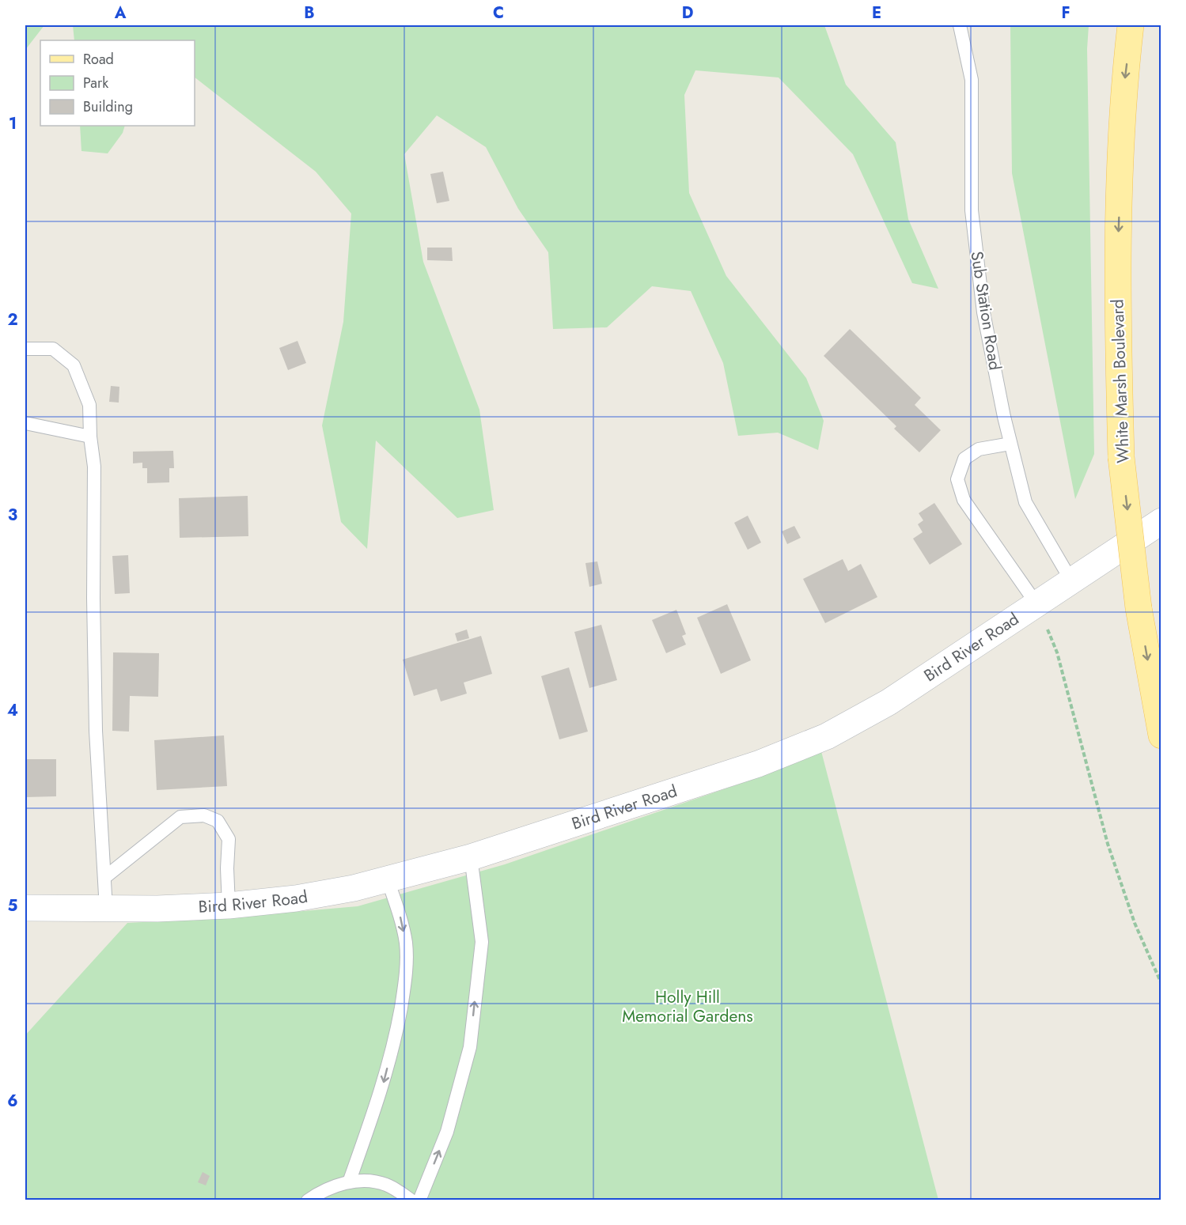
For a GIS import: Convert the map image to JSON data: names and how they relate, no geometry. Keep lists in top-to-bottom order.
{
  "streets": {
    "main road": ["White Marsh Boulevard"],
    "street": ["Bird River Road"],
    "lane": ["Sub Station Road"]
  },
  "crossings": [
    ["Sub Station Road", "Bird River Road"]
  ],
  "one_way": ["White Marsh Boulevard"],
  "parks": ["Holly Hill Memorial Gardens"],
  "legend": ["Road", "Park", "Building"],
  "grid": {
    "columns": [
      "A",
      "B",
      "C",
      "D",
      "E",
      "F"
    ],
    "rows": [
      "1",
      "2",
      "3",
      "4",
      "5",
      "6"
    ]
  }
}
